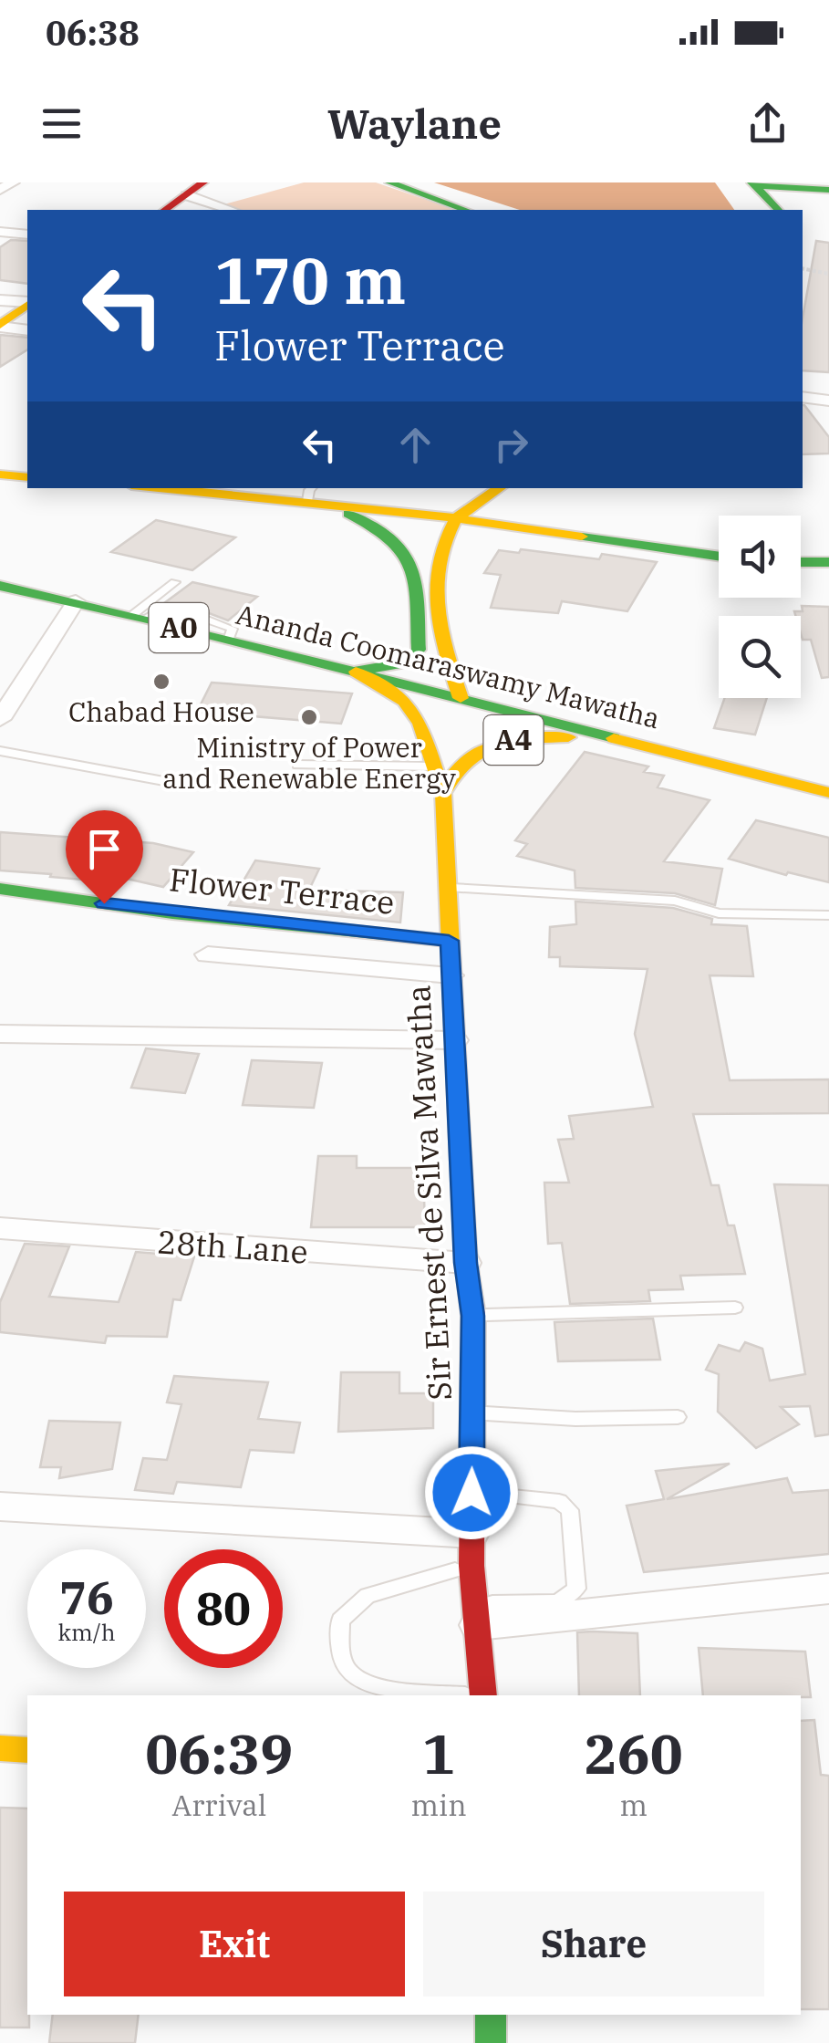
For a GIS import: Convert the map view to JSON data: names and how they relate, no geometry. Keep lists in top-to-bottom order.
{
  "streets": {
    "main road": [
      "A0",
      "Ananda Coomaraswamy Mawatha",
      "A4",
      "Flower Terrace",
      "Sir Ernest de Silva Mawatha"
    ],
    "street": ["28th Lane"]
  },
  "crossings": [
    ["Ananda Coomaraswamy Mawatha", "A4"],
    ["Ananda Coomaraswamy Mawatha", "Sir Ernest de Silva Mawatha"],
    ["A4", "Sir Ernest de Silva Mawatha"],
    ["Flower Terrace", "Sir Ernest de Silva Mawatha"],
    ["Sir Ernest de Silva Mawatha", "28th Lane"]
  ],
  "places": ["Chabad House", "Ministry of Power and Renewable Energy"],
  "page": {
    "status": "06:38",
    "header": "Waylane",
    "turn": ["170 m", "Flower Terrace"],
    "speed": "76 km/h",
    "limit": "80",
    "eta": [
      "06:39",
      "Arrival",
      "1",
      "min",
      "260",
      "m"
    ],
    "buttons": ["Exit", "Share"]
  }
}
